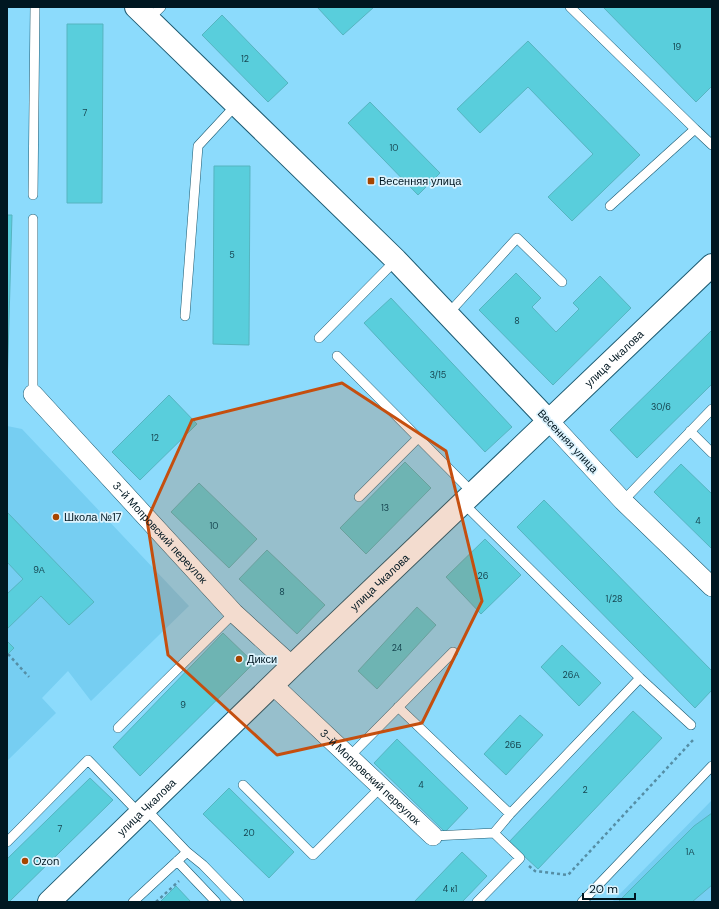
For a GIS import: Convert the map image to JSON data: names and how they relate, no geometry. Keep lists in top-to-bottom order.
{
  "streets": {
    "street": ["улица Чкалова", "Весенняя улица", "3-й Мопровский переулок"]
  },
  "crossings": [
    ["улица Чкалова", "Весенняя улица"],
    ["улица Чкалова", "3-й Мопровский переулок"]
  ],
  "places": {
    "transit": ["Весенняя улица"],
    "other": ["Школа №17", "Дикси", "Ozon"]
  },
  "house_numbers": [
    "19",
    "12",
    "7",
    "10",
    "5",
    "8",
    "3/15",
    "30/6",
    "12",
    "13",
    "4",
    "10",
    "9А",
    "26",
    "8",
    "1/28",
    "24",
    "26А",
    "9",
    "26Б",
    "4",
    "2",
    "7",
    "20",
    "1А",
    "4 к1"
  ],
  "scale_bar": "20 m"
}
